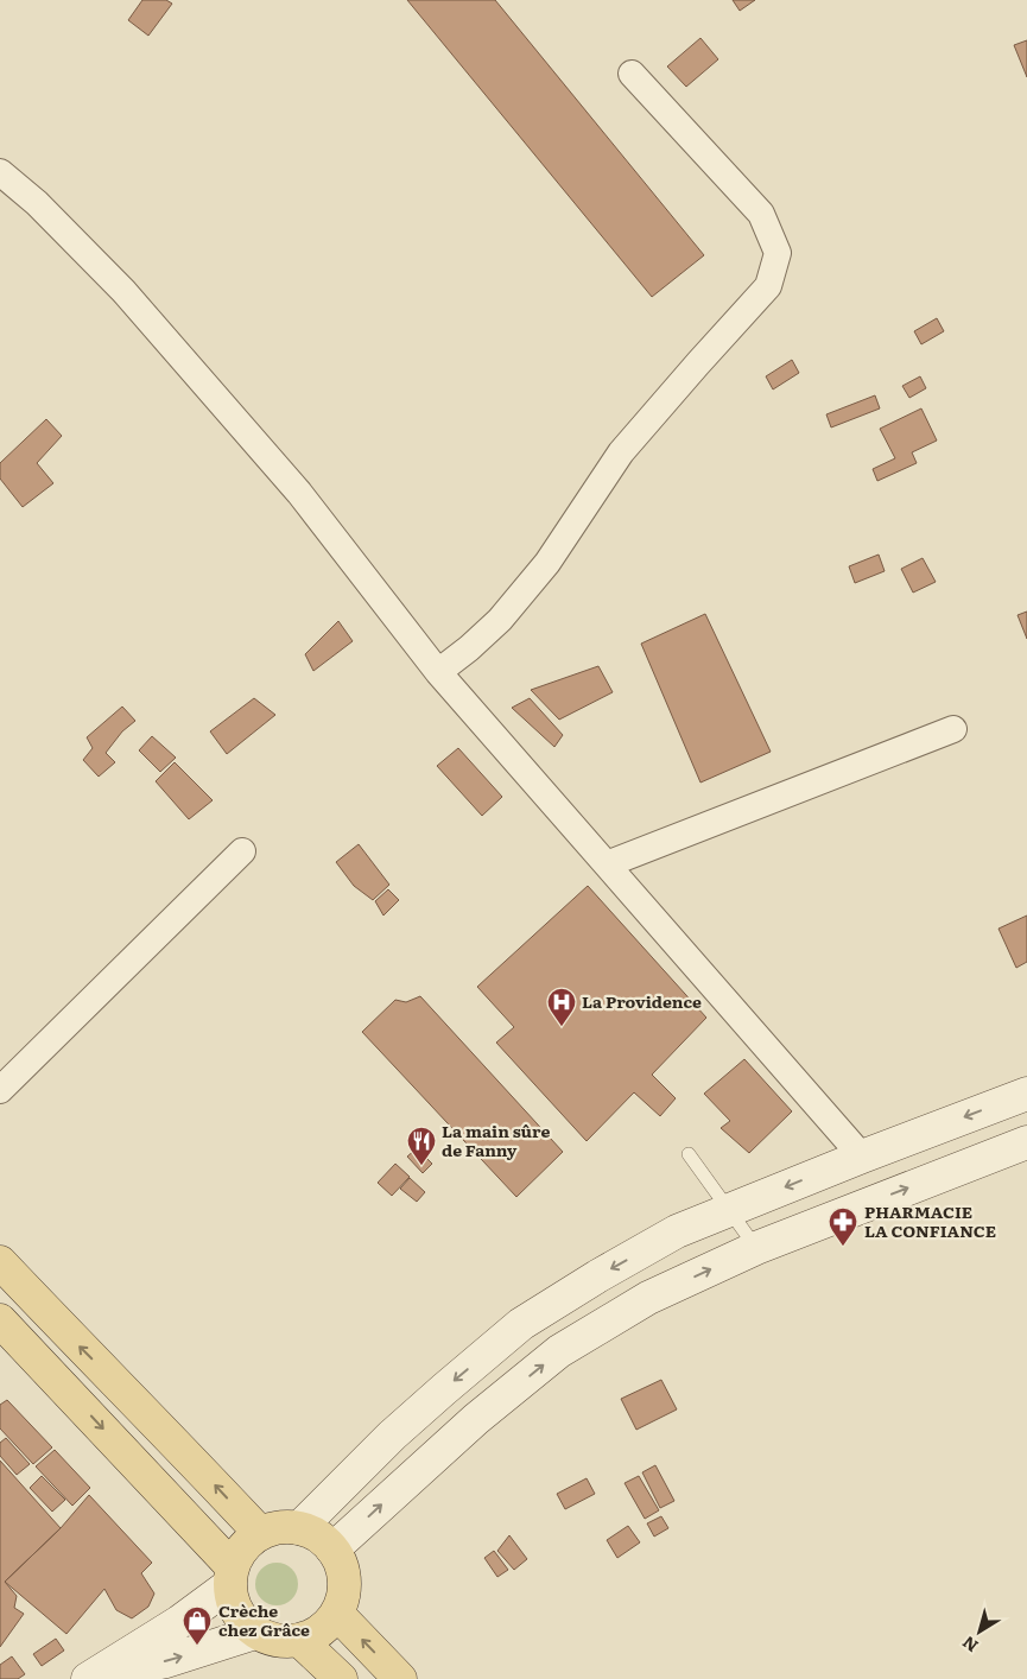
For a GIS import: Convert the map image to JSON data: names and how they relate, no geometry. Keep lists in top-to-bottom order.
{
  "places": {
    "hospital": ["La Providence"],
    "restaurant": ["La main sûre de Fanny"],
    "pharmacy": ["PHARMACIE LA CONFIANCE"],
    "shop": ["Crèche chez Grâce"]
  },
  "north": "bottom left"
}
